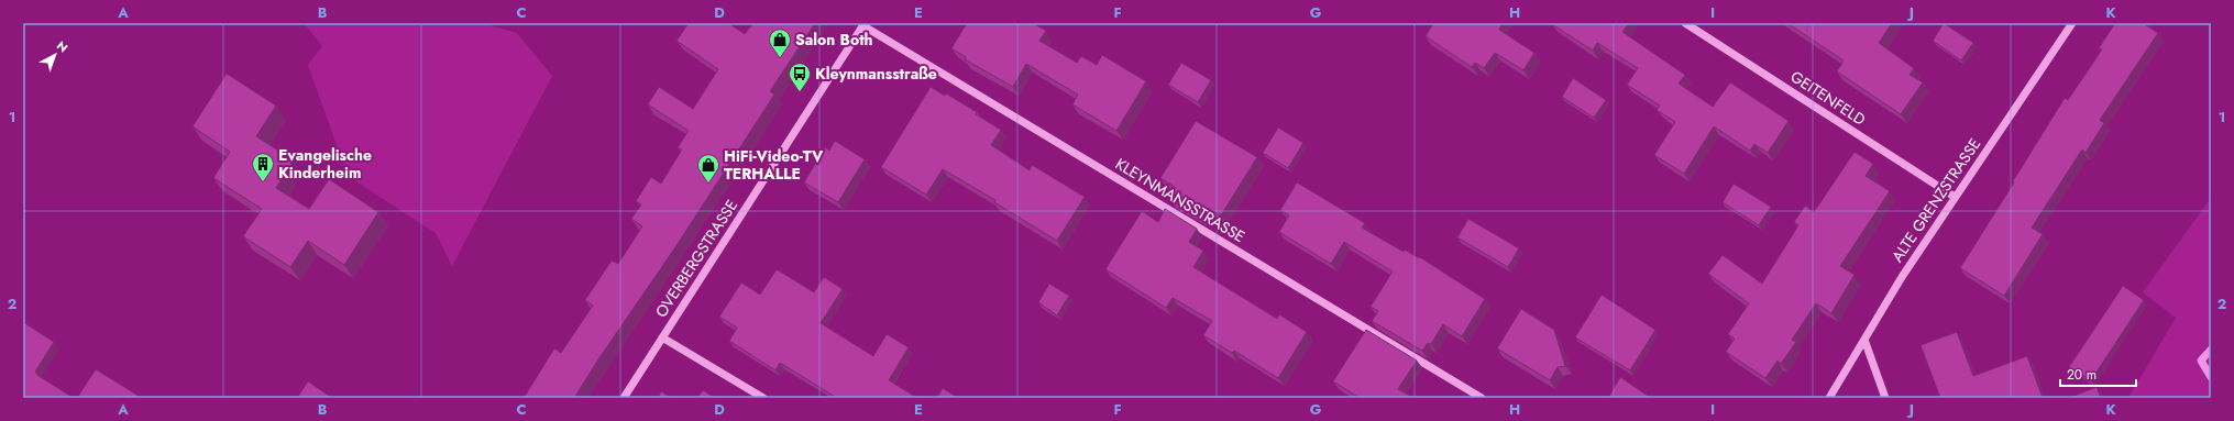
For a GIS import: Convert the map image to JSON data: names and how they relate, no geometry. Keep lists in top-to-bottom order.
{
  "streets": {
    "street": [
      "GEITENFELD",
      "KLEYNMANSSTRASSE",
      "ALTE GRENZSTRASSE",
      "OVERBERGSTRASSE"
    ]
  },
  "crossings": [
    ["GEITENFELD", "ALTE GRENZSTRASSE"],
    ["KLEYNMANSSTRASSE", "OVERBERGSTRASSE"]
  ],
  "places": {
    "shop": ["Salon Both", "HiFi-Video-TV TERHALLE"],
    "bus stop": ["Kleynmansstraße"],
    "building": ["Evangelische Kinderheim"]
  },
  "scale_bar": "20 m",
  "north": "top right",
  "grid": {
    "columns": [
      "A",
      "B",
      "C",
      "D",
      "E",
      "F",
      "G",
      "H",
      "I",
      "J",
      "K"
    ],
    "rows": ["1", "2"]
  }
}
